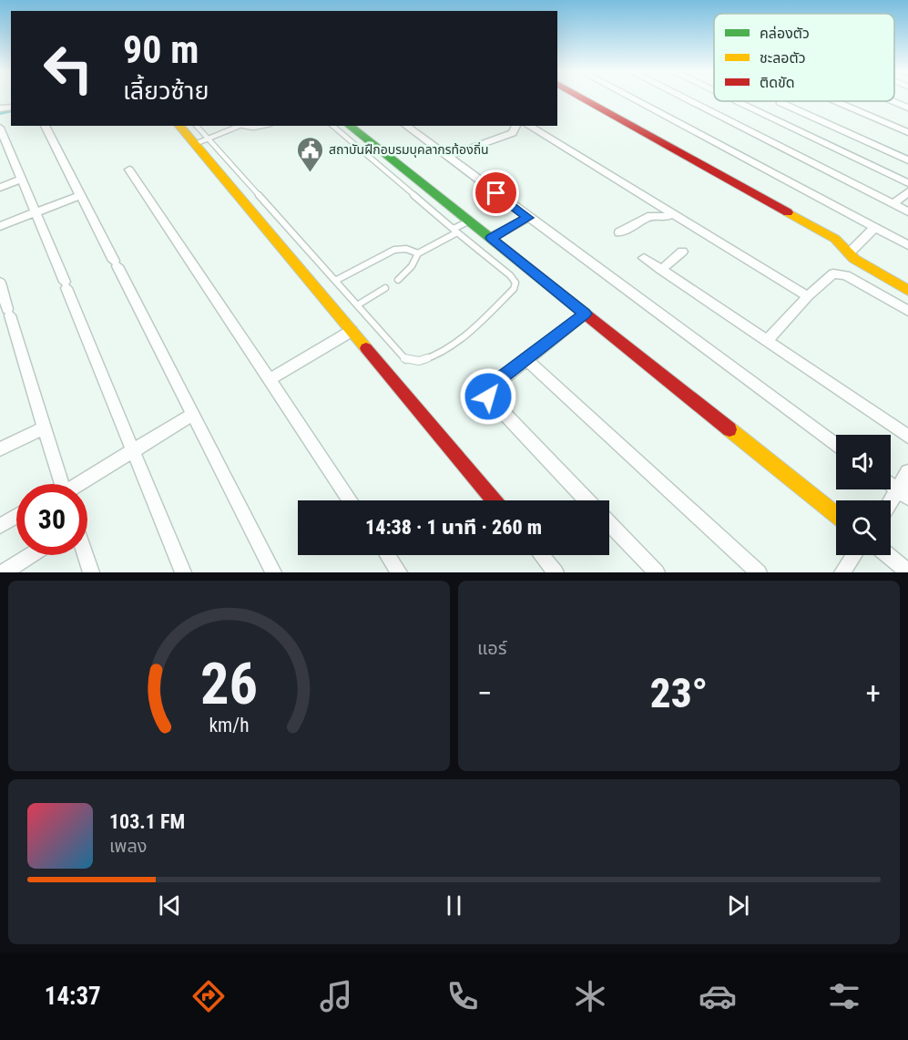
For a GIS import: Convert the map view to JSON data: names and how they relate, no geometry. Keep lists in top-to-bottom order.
{
  "places": {
    "public building": ["สถาบันฝึกอบรมบุคลากรท้องถิ่น"]
  },
  "legend": ["คล่องตัว", "ชะลอตัว", "ติดขัด"],
  "page": {
    "turn": ["90 m", "เลี้ยวซ้าย"],
    "limit": "30",
    "trip": "14:38 · 1 นาที · 260 m",
    "tile": "แอร์",
    "heat": ["−", "23°", "+"],
    "song": ["103.1 FM", "เพลง"],
    "tabs": "14:37",
    "gauge": ["26", "km/h"]
  }
}
